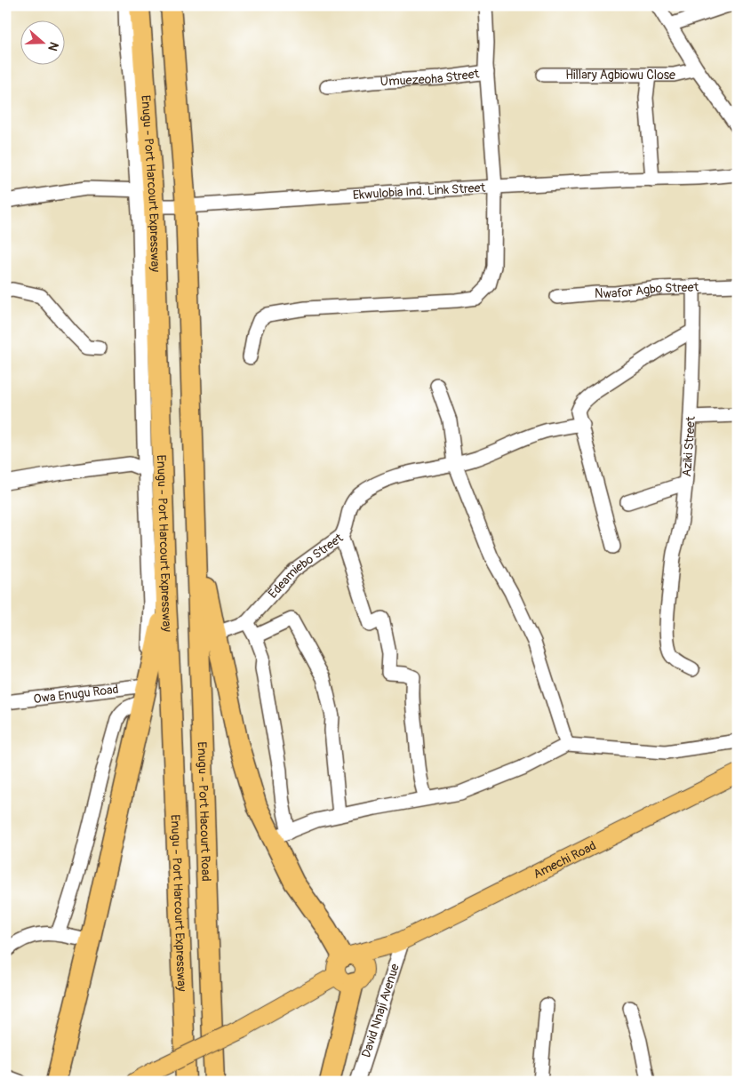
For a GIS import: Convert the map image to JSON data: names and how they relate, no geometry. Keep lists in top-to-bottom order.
{
  "streets": {
    "highway": ["Enugu - Port Harcourt Expressway", "Enugu - Port Hacourt Road"],
    "main road": ["Amechi Road"],
    "street": [
      "Hillary Agbiowu Close",
      "Umuezeoha Street",
      "Ekwulobia Ind. Link Street",
      "Nwafor Agbo Street",
      "Aziki Street",
      "Edeamiebo Street",
      "Owa Enugu Road",
      "David Nnaji Avenue"
    ]
  },
  "crossings": [
    ["Enugu - Port Harcourt Expressway", "Ekwulobia Ind. Link Street"],
    ["Nwafor Agbo Street", "Aziki Street"],
    ["Amechi Road", "David Nnaji Avenue"]
  ],
  "north": "right"
}
